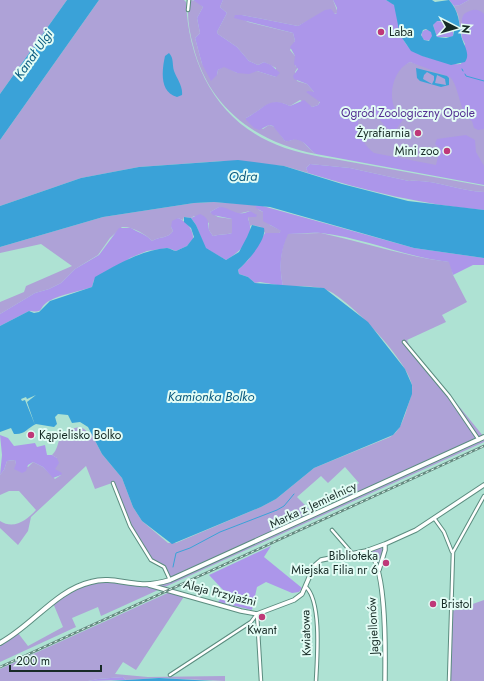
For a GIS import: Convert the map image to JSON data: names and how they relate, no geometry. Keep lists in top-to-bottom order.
{
  "streets": {
    "main road": ["Marka z Jemielnicy", "Aleja Przyjaźni"],
    "street": ["Jagiellonów", "Kwiatowa"]
  },
  "crossings": [
    ["Marka z Jemielnicy", "Aleja Przyjaźni"],
    ["Aleja Przyjaźni", "Jagiellonów"],
    ["Aleja Przyjaźni", "Kwiatowa"]
  ],
  "water": ["Kanał Ulgi", "Odra", "Kamionka Bolko"],
  "parks": ["Ogród Zoologiczny Opole"],
  "places": [
    "Laba",
    "Żyrafiarnia",
    "Mini zoo",
    "Kąpielisko Bolko",
    "Biblioteka Miejska Filia nr 6",
    "Bristol",
    "Kwant"
  ],
  "scale_bar": "200 m",
  "north": "right"
}
